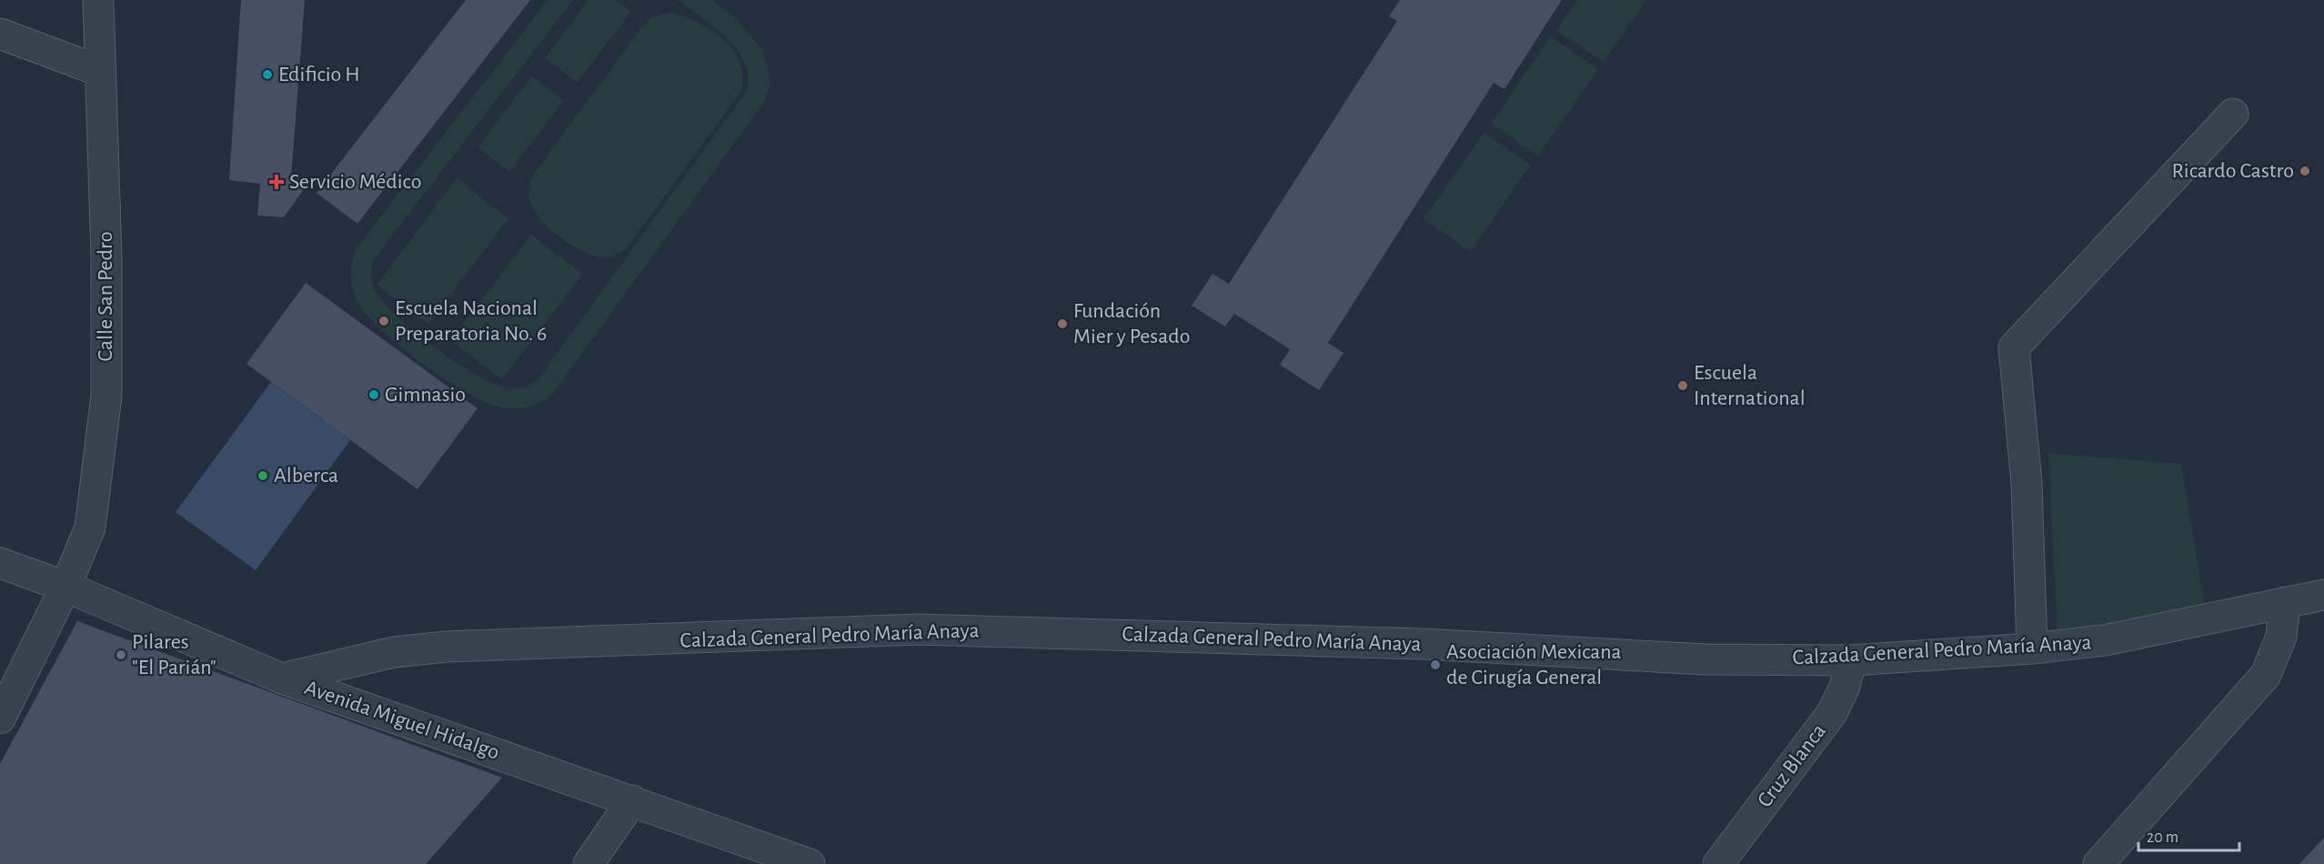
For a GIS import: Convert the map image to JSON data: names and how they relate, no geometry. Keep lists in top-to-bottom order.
{
  "streets": {
    "street": [
      "Calle San Pedro",
      "Calzada General Pedro María Anaya",
      "Avenida Miguel Hidalgo",
      "Cruz Blanca"
    ]
  },
  "crossings": [
    ["Calle San Pedro", "Avenida Miguel Hidalgo"],
    ["Calzada General Pedro María Anaya", "Avenida Miguel Hidalgo"],
    ["Calzada General Pedro María Anaya", "Cruz Blanca"]
  ],
  "places": {
    "other": [
      "Edificio H",
      "Ricardo Castro",
      "Escuela Nacional Preparatoria No. 6",
      "Fundación Mier y Pesado",
      "Escuela International",
      "Gimnasio",
      "Alberca",
      "Pilares \"El Parián\"",
      "Asociación Mexicana de Cirugía General"
    ],
    "health": ["Servicio Médico"]
  },
  "scale_bar": "20 m"
}
